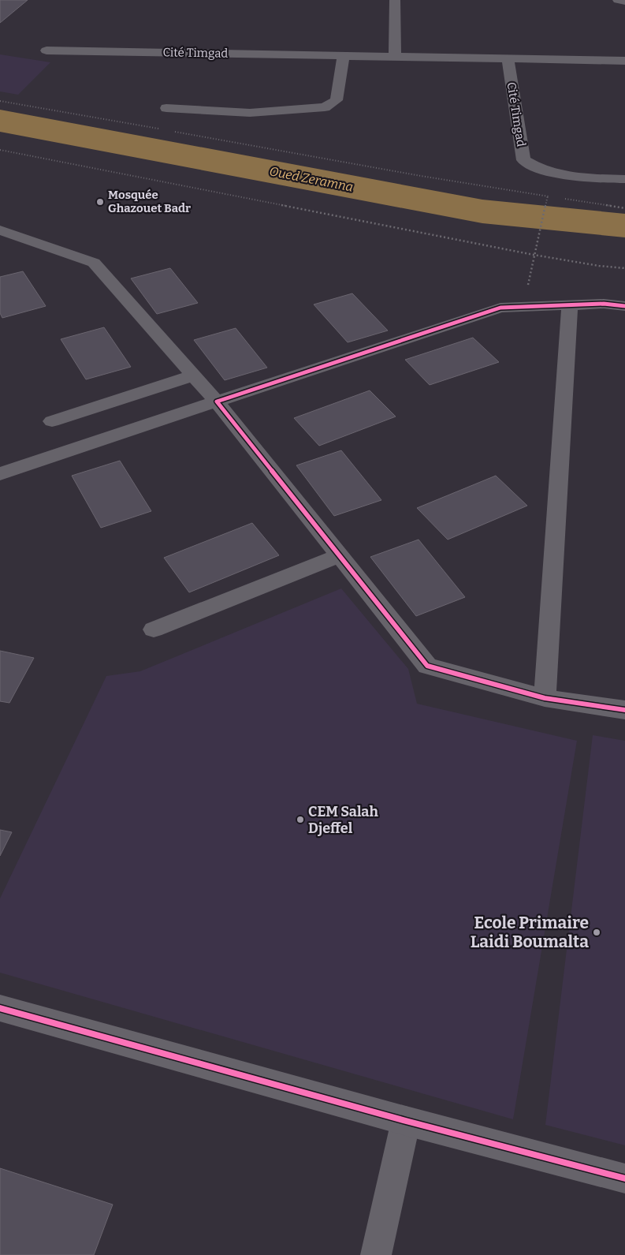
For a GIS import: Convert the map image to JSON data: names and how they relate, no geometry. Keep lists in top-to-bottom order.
{
  "streets": {
    "street": ["Cité Timgad"]
  },
  "water": ["Oued Zeramna"],
  "places": ["Mosquée Ghazouet Badr", "CEM Salah Djeffel", "Ecole Primaire Laidi Boumalta"]
}
